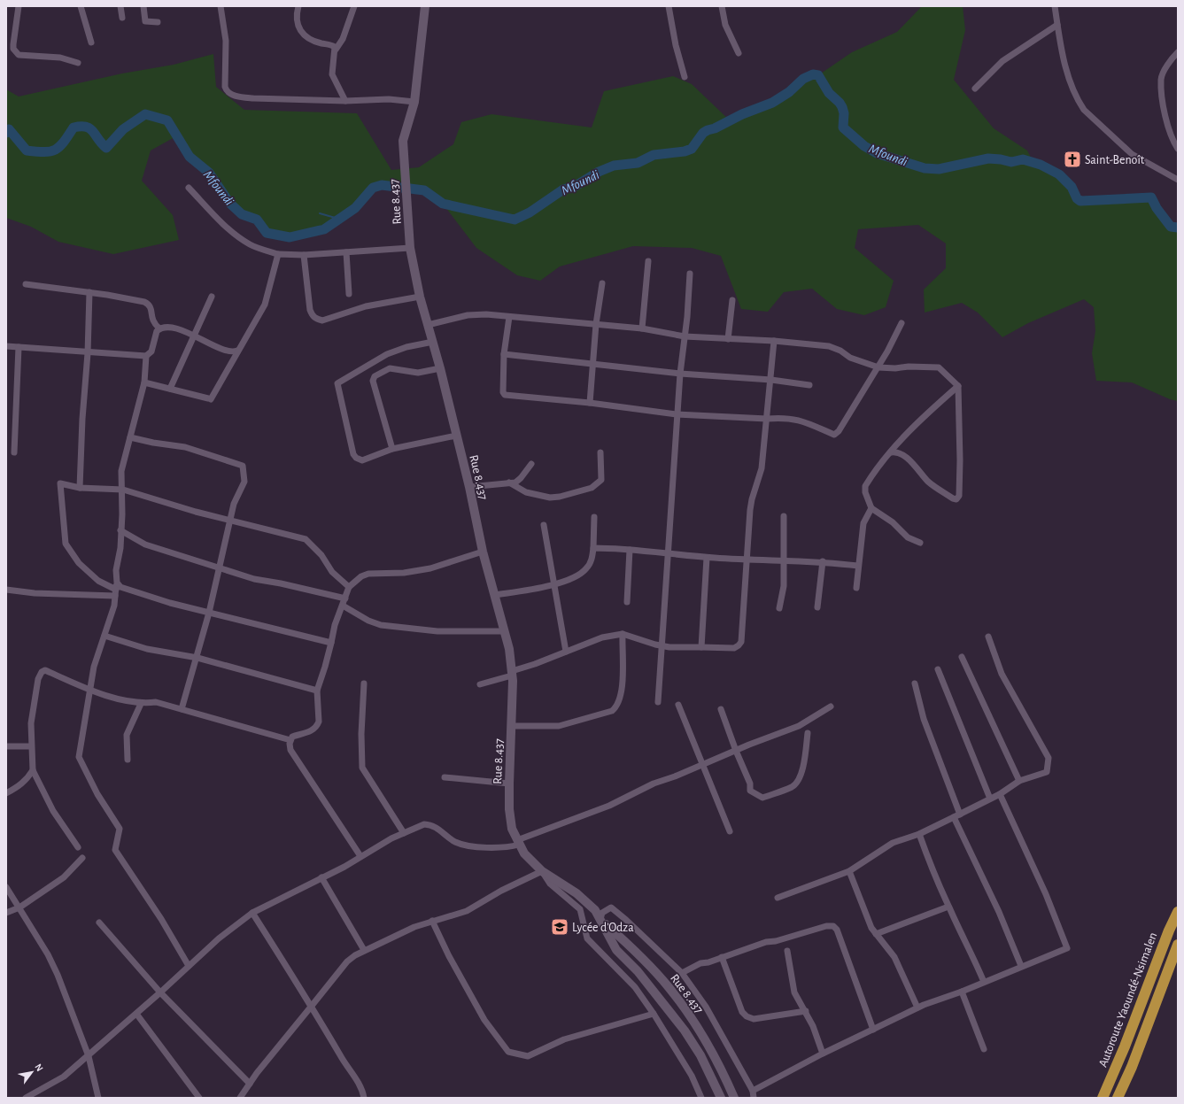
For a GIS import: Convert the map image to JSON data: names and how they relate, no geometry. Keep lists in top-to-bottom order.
{
  "streets": {
    "highway": ["Autoroute Yaoundé-Nsimalen"],
    "main road": ["Rue 8.437"]
  },
  "water": ["Mfoundi"],
  "places": {
    "church": ["Saint-Benoît"],
    "school or university": ["Lycée d'Odza"]
  },
  "north": "top right"
}
